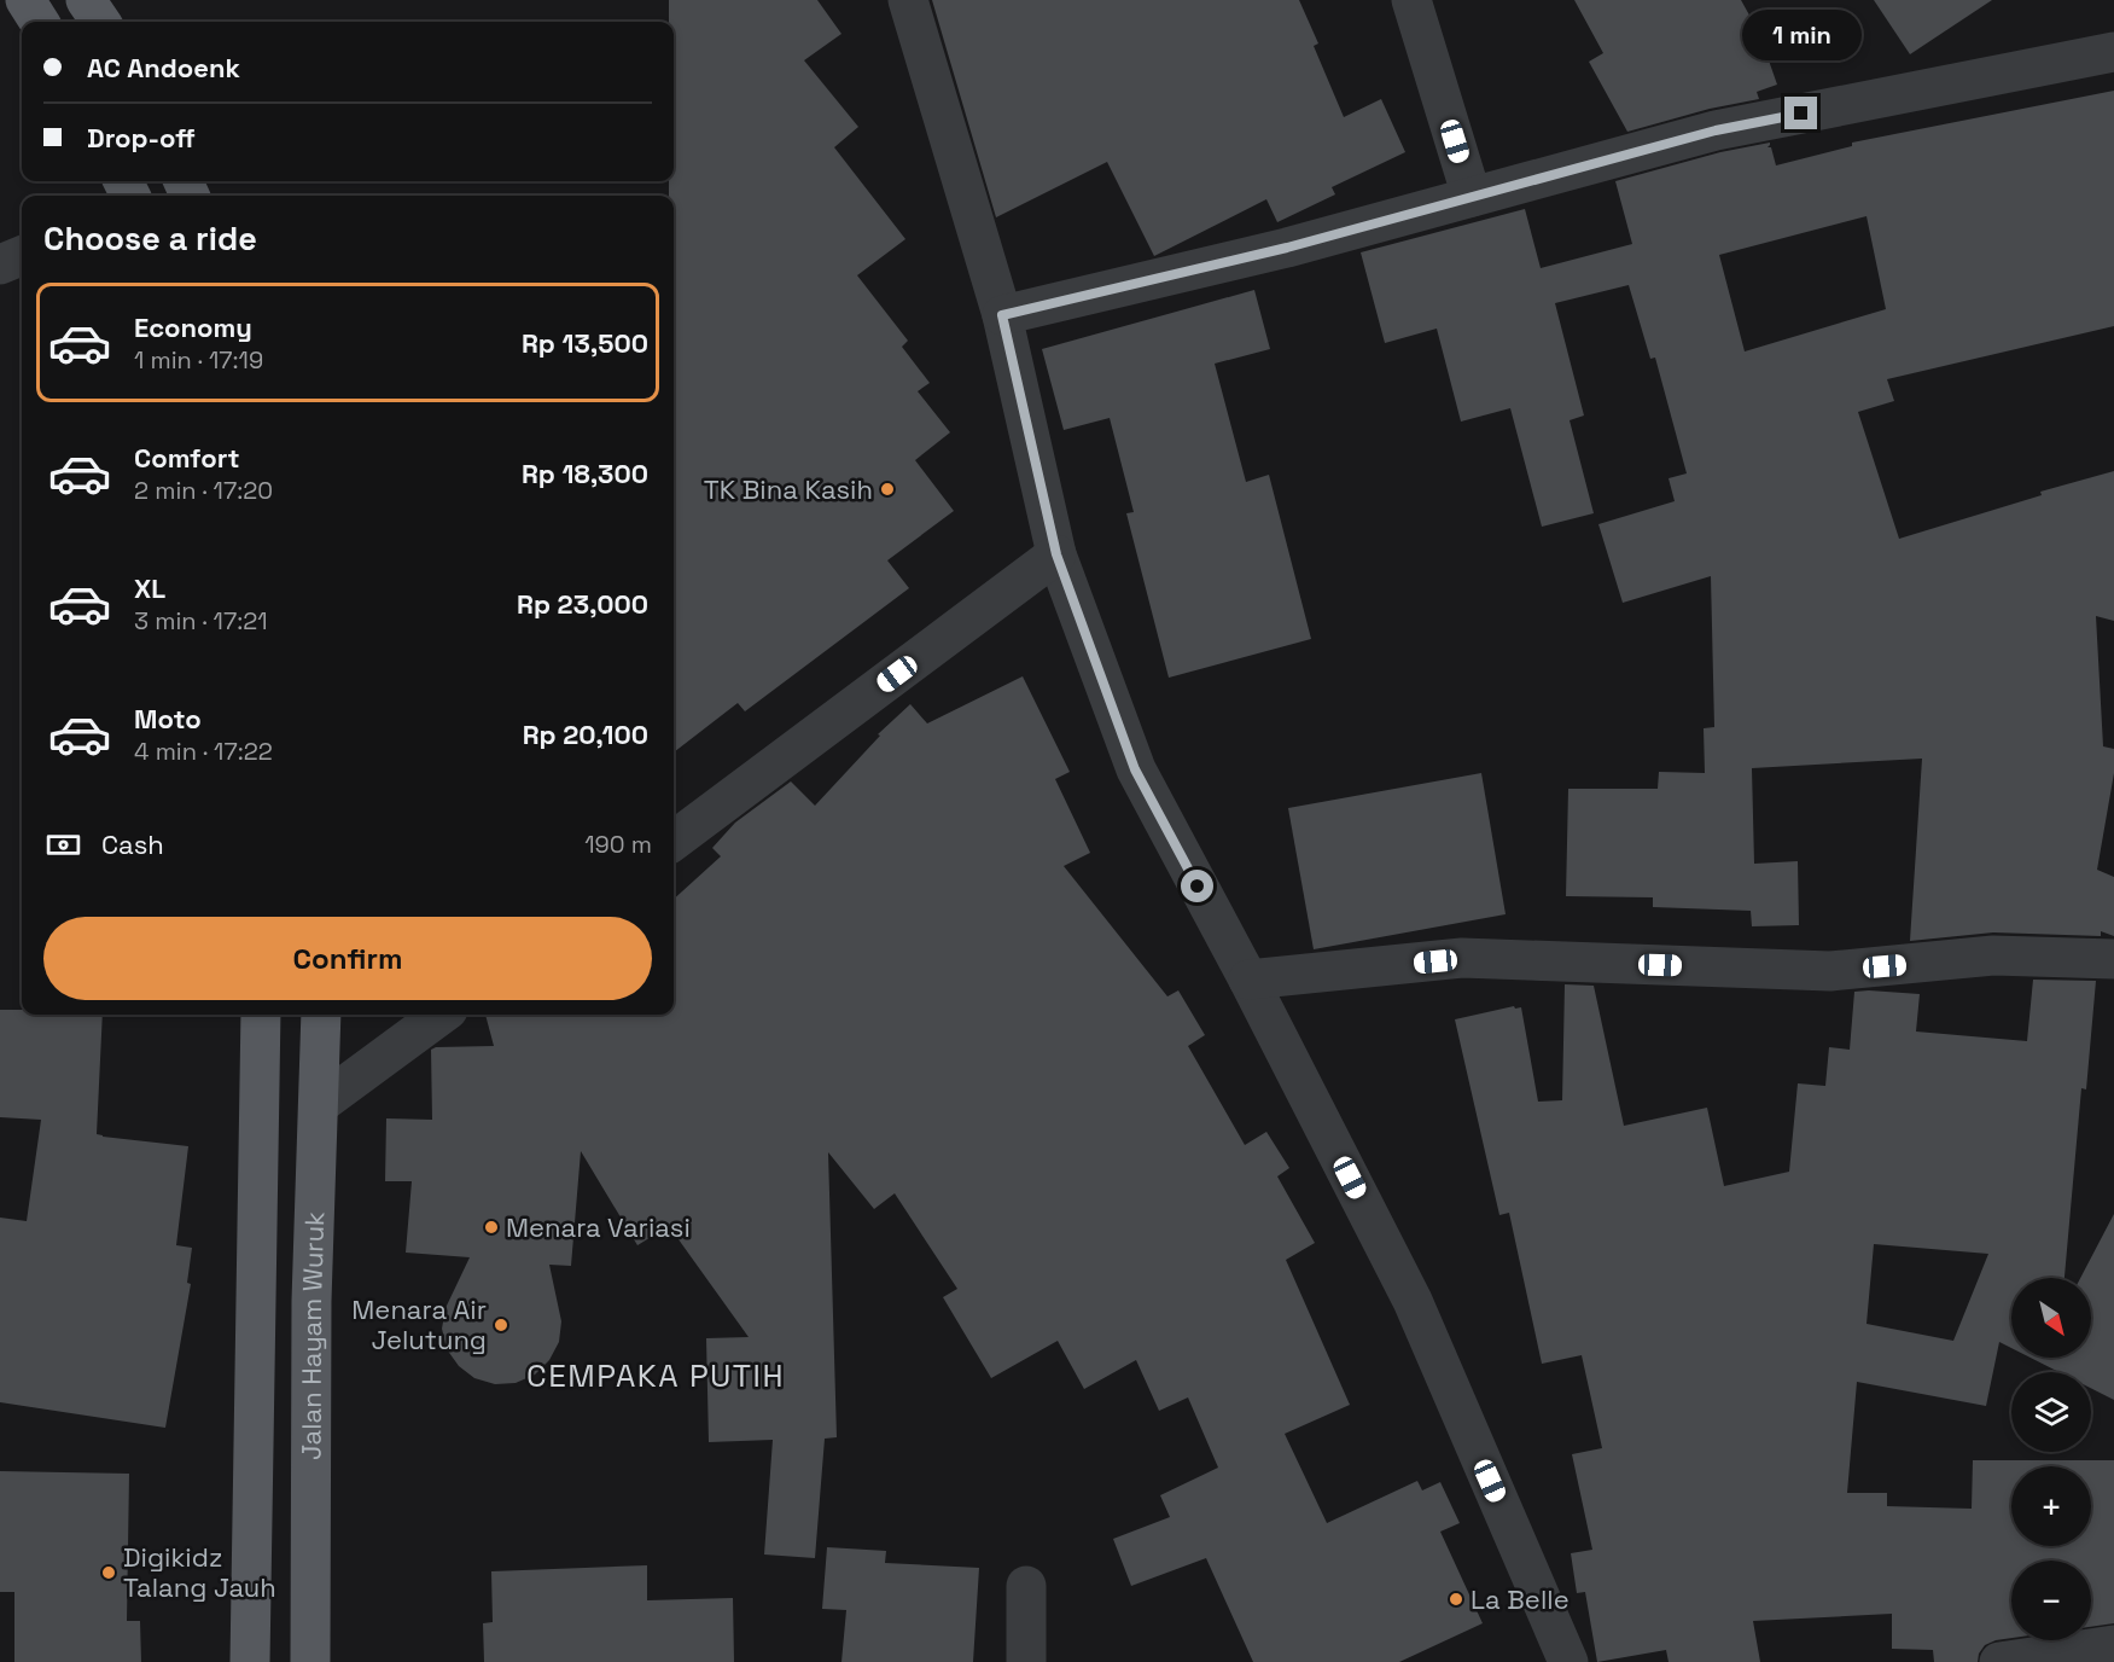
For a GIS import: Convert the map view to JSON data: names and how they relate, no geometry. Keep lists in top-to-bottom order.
{
  "streets": {
    "main road": ["Jalan Hayam Wuruk"]
  },
  "districts": ["CEMPAKA PUTIH"],
  "places": [
    "TK Bina Kasih",
    "Menara Variasi",
    "Menara Air Jelutung",
    "Digikidz Talang Jauh",
    "La Belle"
  ],
  "north": "bottom right",
  "page": {
    "bubble": "1 min",
    "banner": ["AC Andoenk", "Drop-off"],
    "heading": "Choose a ride",
    "list": [
      {
        "name": "Economy",
        "note": "1 min · 17:19",
        "value": "Rp 13,500"
      },
      {
        "name": "Comfort",
        "note": "2 min · 17:20",
        "value": "Rp 18,300"
      },
      {
        "name": "XL",
        "note": "3 min · 17:21",
        "value": "Rp 23,000"
      },
      {
        "name": "Moto",
        "note": "4 min · 17:22",
        "value": "Rp 20,100"
      }
    ],
    "pay": ["Cash", "190 m"],
    "buttons": "Confirm",
    "map_buttons": ["+", "−"]
  }
}
